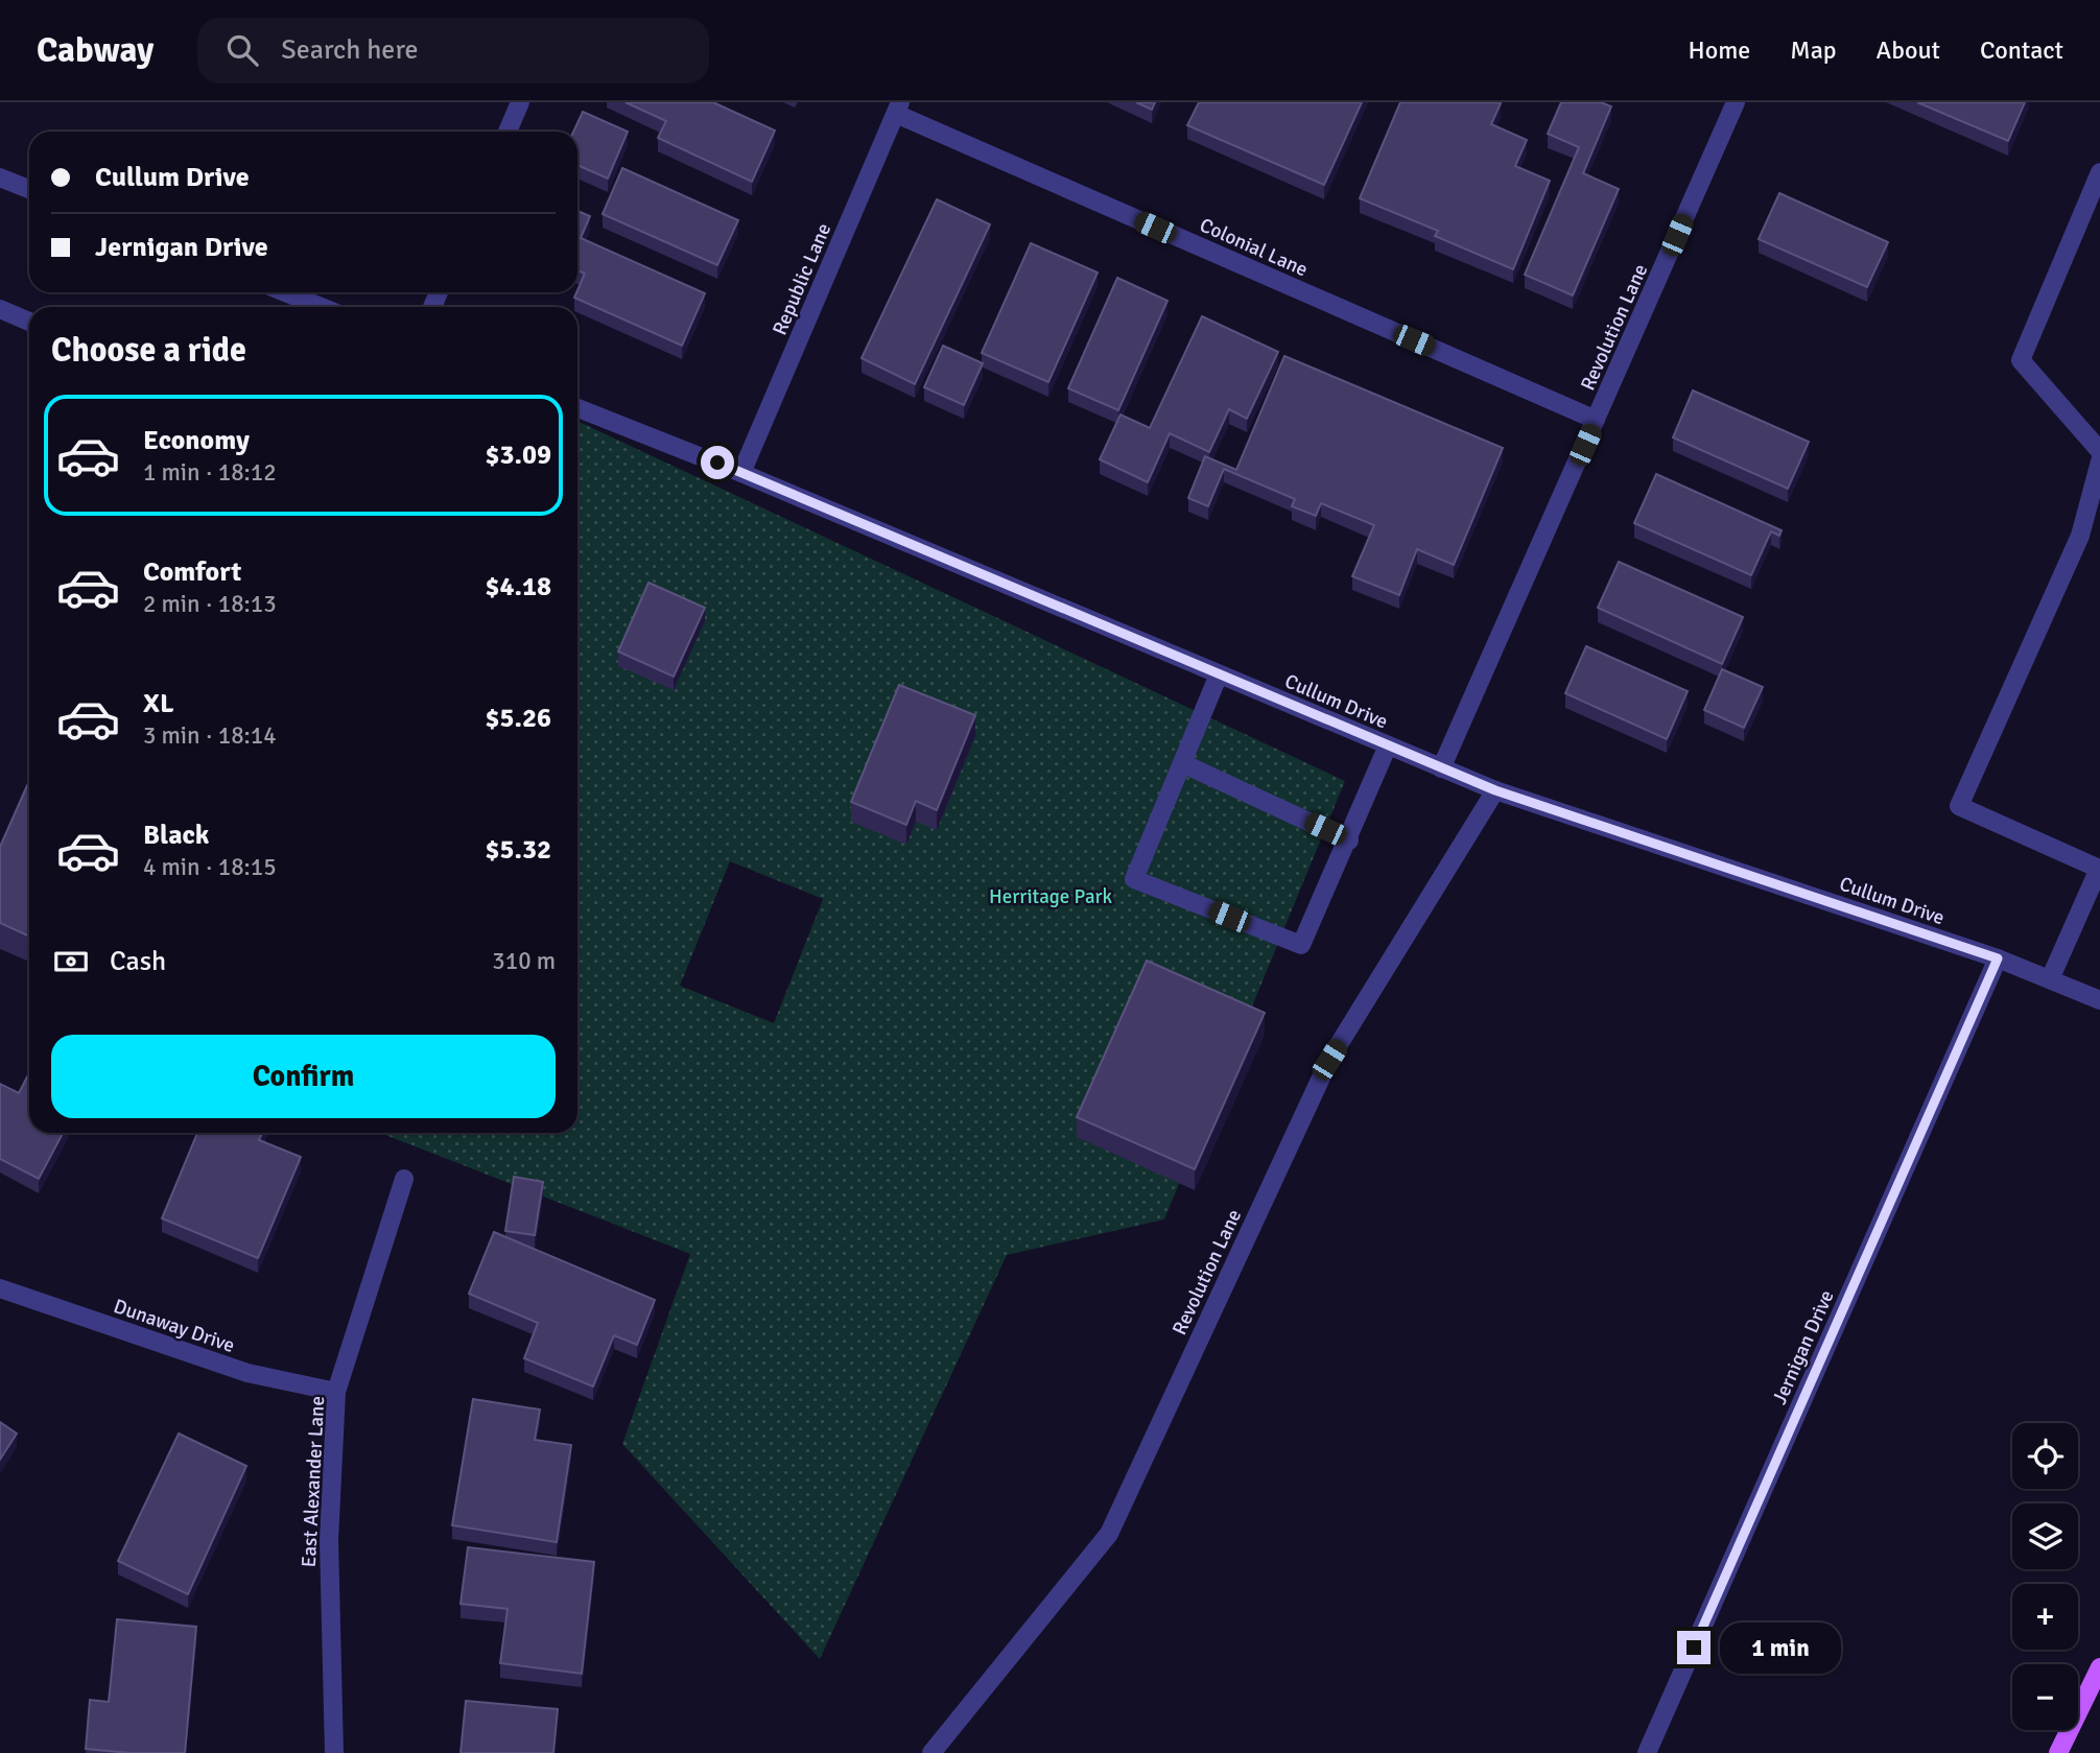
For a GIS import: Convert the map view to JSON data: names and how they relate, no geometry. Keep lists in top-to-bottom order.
{
  "streets": {
    "street": [
      "Colonial Lane",
      "Republic Lane",
      "Revolution Lane",
      "Cullum Drive",
      "Dunaway Drive",
      "Jernigan Drive",
      "East Alexander Lane"
    ]
  },
  "crossings": [
    ["Colonial Lane", "Republic Lane"],
    ["Colonial Lane", "Revolution Lane"],
    ["Republic Lane", "Cullum Drive"],
    ["Revolution Lane", "Cullum Drive"],
    ["Cullum Drive", "Jernigan Drive"],
    ["Dunaway Drive", "East Alexander Lane"]
  ],
  "parks": ["Herritage Park"],
  "page": {
    "header": "Cabway",
    "search": "Search here",
    "nav": [
      "Home",
      "Map",
      "About",
      "Contact"
    ],
    "banner": ["Cullum Drive", "Jernigan Drive"],
    "heading": "Choose a ride",
    "list": [
      {
        "name": "Economy",
        "note": "1 min · 18:12",
        "value": "$3.09"
      },
      {
        "name": "Comfort",
        "note": "2 min · 18:13",
        "value": "$4.18"
      },
      {
        "name": "XL",
        "note": "3 min · 18:14",
        "value": "$5.26"
      },
      {
        "name": "Black",
        "note": "4 min · 18:15",
        "value": "$5.32"
      }
    ],
    "pay": ["Cash", "310 m"],
    "buttons": "Confirm",
    "map_buttons": ["+", "−"],
    "bubble": "1 min"
  }
}
